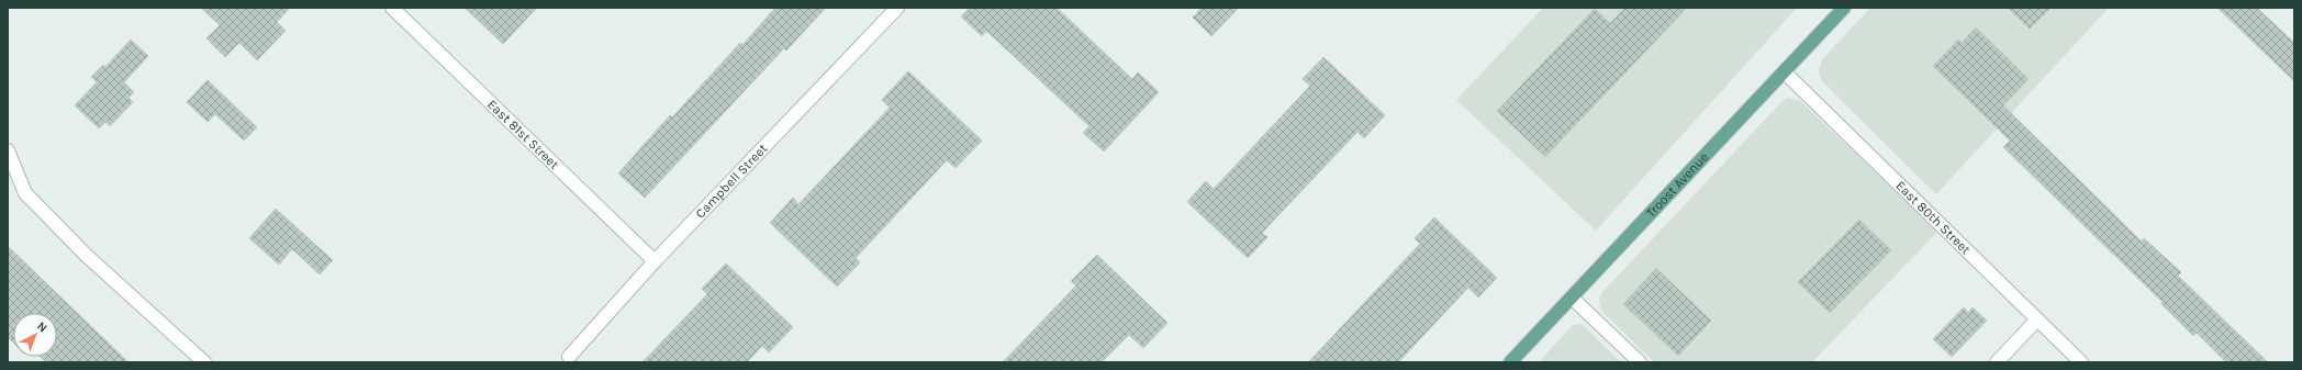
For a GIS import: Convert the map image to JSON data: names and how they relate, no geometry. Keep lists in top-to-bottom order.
{
  "streets": {
    "main road": ["Troost Avenue"],
    "street": ["East 81st Street", "Campbell Street", "East 80th Street"]
  },
  "crossings": [
    ["East 81st Street", "Campbell Street"],
    ["Troost Avenue", "East 80th Street"]
  ],
  "north": "top right"
}
